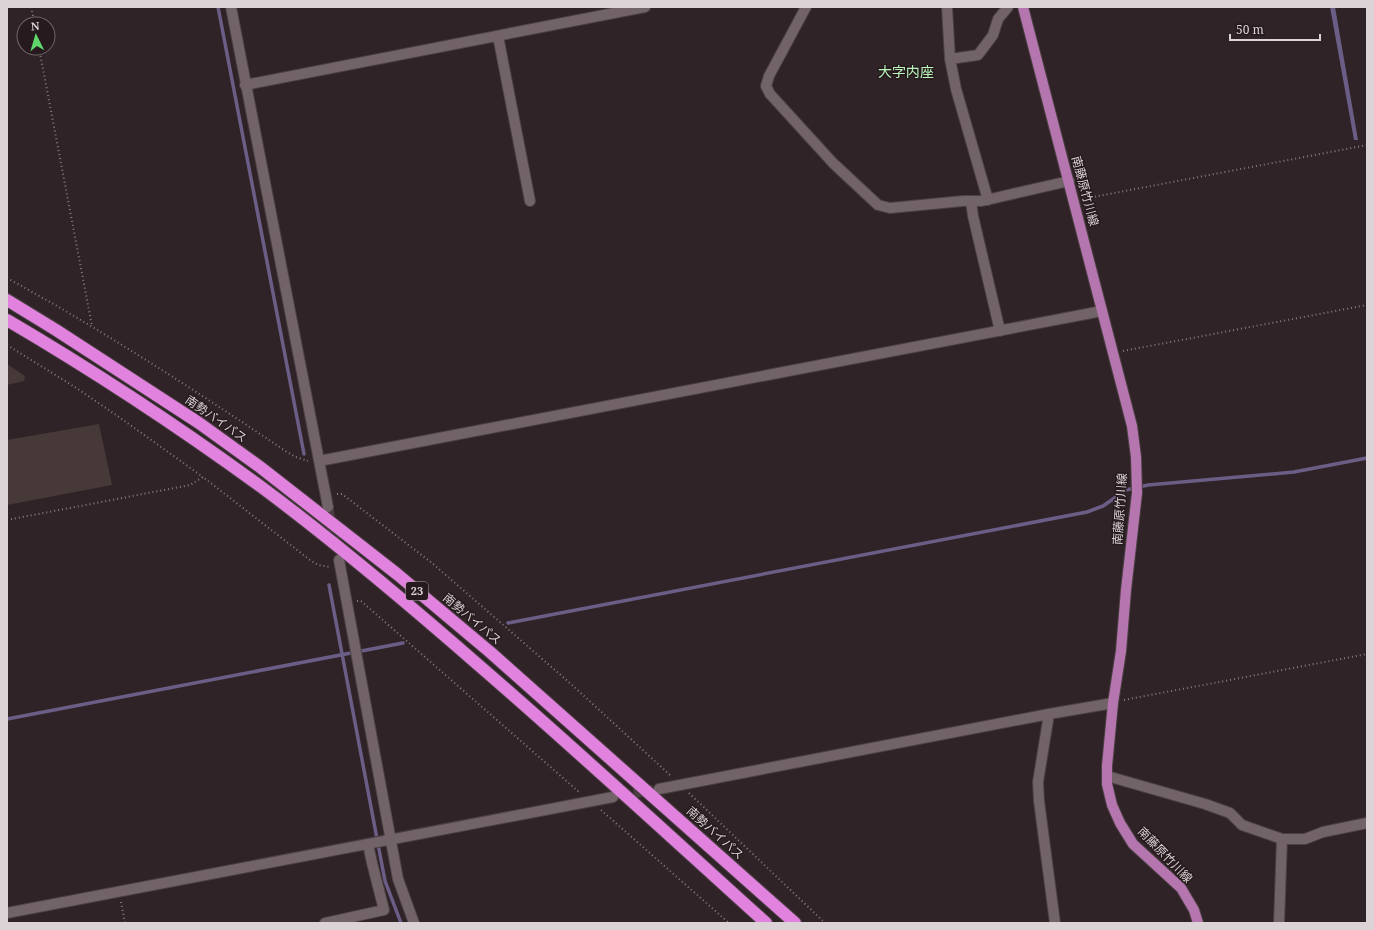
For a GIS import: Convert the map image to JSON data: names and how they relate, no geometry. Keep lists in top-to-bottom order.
{
  "streets": {
    "highway": ["南勢バイパス", "23"],
    "main road": ["南藤原竹川線"]
  },
  "districts": ["大字内座"],
  "scale_bar": "50 m",
  "north": "top"
}
